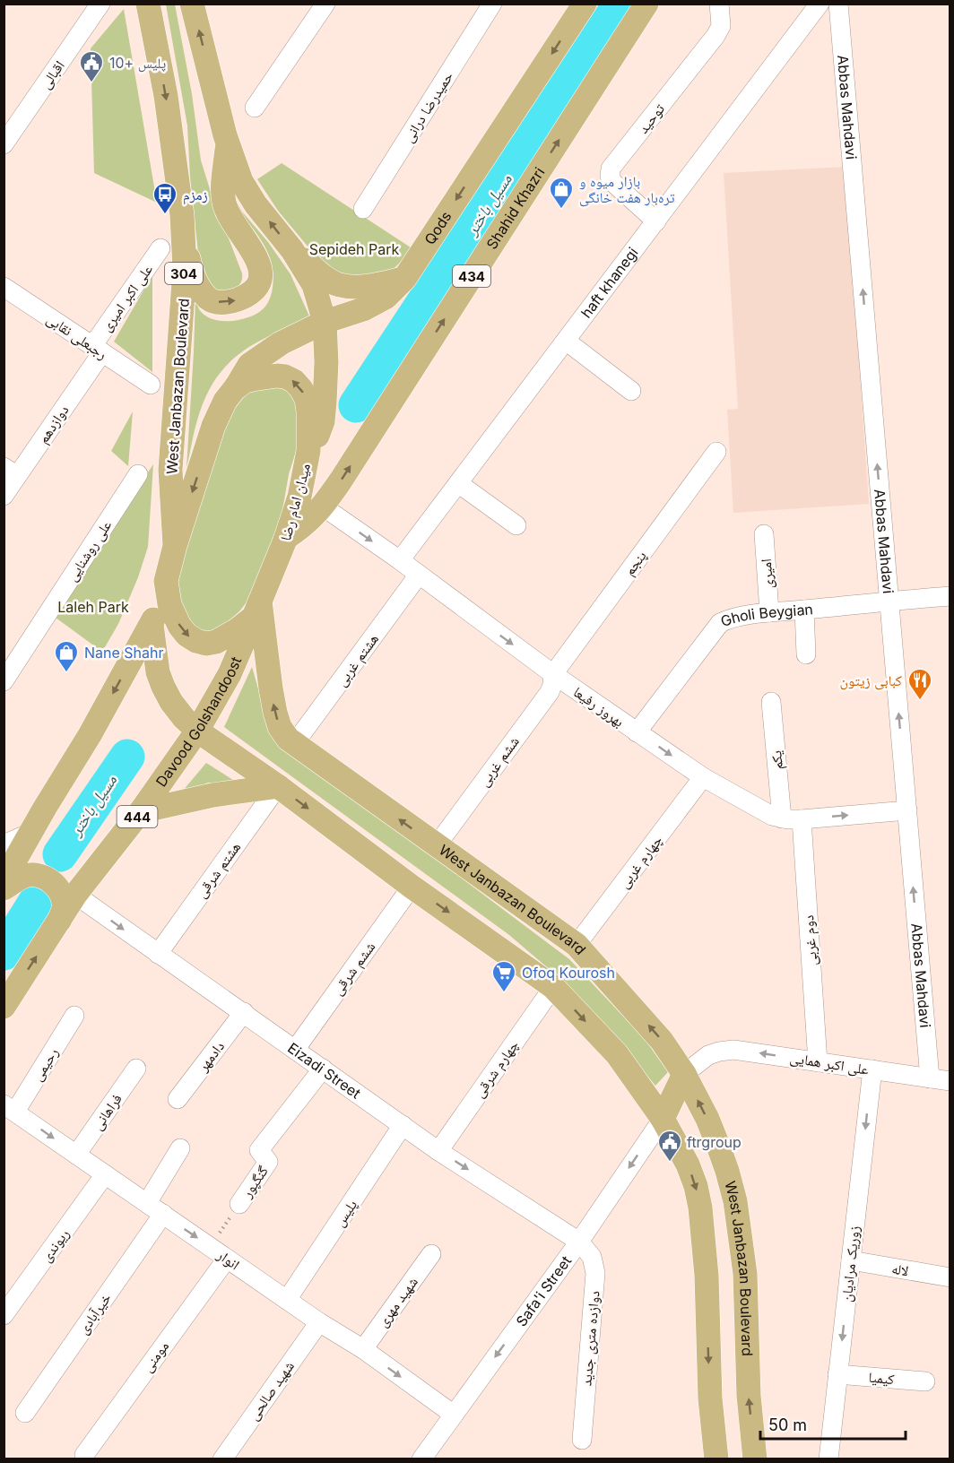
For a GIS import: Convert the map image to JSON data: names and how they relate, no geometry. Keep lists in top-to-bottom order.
{
  "streets": {
    "main road": [
      "Shahid Khazri",
      "Qods",
      "304",
      "434",
      "West Janbazan Boulevard",
      "میدان امام رضا",
      "Davood Golshandoost",
      "444"
    ],
    "street": [
      "اقبالی",
      "حمیدرضا درانی",
      "Abbas Mahdavi",
      "توحید",
      "haft khanegi",
      "علی اکبر امیری",
      "رجبعلی نقابی",
      "دوازدهم",
      "علی روشنایی",
      "پنجم",
      "امیری",
      "Gholi Beygian",
      "هشتم غربی",
      "بهروز رفیعا",
      "یکم",
      "ششم غربی",
      "چهارم غربی",
      "هشتم شرقی",
      "دوم غربی",
      "ششم شرقی",
      "دادمهر",
      "علی اکبر همایی",
      "رحیمی",
      "چهارم شرقی",
      "Eizadi Street",
      "فراهانی",
      "گنگپور",
      "پلیس",
      "ریوندی",
      "انوار",
      "زوریک مرادیان",
      "لاله",
      "Safa'i Street",
      "شهید مهری",
      "خیرآبادی",
      "دوازده متری جدید",
      "مومنی",
      "کیمیا",
      "شهید صالحی"
    ]
  },
  "crossings": [
    ["Abbas Mahdavi", "Gholi Beygian"],
    ["Abbas Mahdavi", "بهروز رفیعا"],
    ["Abbas Mahdavi", "علی اکبر همایی"],
    ["توحید", "haft khanegi"],
    ["Shahid Khazri", "میدان امام رضا"],
    ["Shahid Khazri", "بهروز رفیعا"],
    ["Qods", "میدان امام رضا"],
    ["haft khanegi", "بهروز رفیعا"],
    ["علی اکبر امیری", "رجبعلی نقابی"],
    ["علی اکبر امیری", "دوازدهم"],
    ["رجبعلی نقابی", "دوازدهم"],
    ["West Janbazan Boulevard", "میدان امام رضا"],
    ["West Janbazan Boulevard", "هشتم غربی"],
    ["West Janbazan Boulevard", "Davood Golshandoost"],
    ["West Janbazan Boulevard", "ششم غربی"],
    ["West Janbazan Boulevard", "چهارم غربی"],
    ["West Janbazan Boulevard", "علی اکبر همایی"],
    ["میدان امام رضا", "Davood Golshandoost"],
    ["پنجم", "بهروز رفیعا"],
    ["پنجم", "ششم غربی"],
    ["امیری", "Gholi Beygian"],
    ["Gholi Beygian", "بهروز رفیعا"],
    ["هشتم غربی", "بهروز رفیعا"],
    ["بهروز رفیعا", "یکم"],
    ["بهروز رفیعا", "ششم غربی"],
    ["بهروز رفیعا", "چهارم غربی"],
    ["بهروز رفیعا", "دوم غربی"],
    ["Davood Golshandoost", "Eizadi Street"],
    ["هشتم شرقی", "Eizadi Street"],
    ["دوم غربی", "علی اکبر همایی"],
    ["ششم شرقی", "Eizadi Street"],
    ["دادمهر", "Eizadi Street"],
    ["علی اکبر همایی", "زوریک مرادیان"],
    ["رحیمی", "انوار"],
    ["چهارم شرقی", "Eizadi Street"],
    ["Eizadi Street", "گنگپور"],
    ["Eizadi Street", "پلیس"],
    ["Eizadi Street", "Safa'i Street"],
    ["Eizadi Street", "دوازده متری جدید"],
    ["فراهانی", "انوار"],
    ["گنگپور", "انوار"],
    ["پلیس", "انوار"],
    ["ریوندی", "انوار"],
    ["انوار", "Safa'i Street"],
    ["انوار", "شهید مهری"],
    ["انوار", "خیرآبادی"],
    ["انوار", "مومنی"],
    ["انوار", "شهید صالحی"],
    ["زوریک مرادیان", "لاله"],
    ["زوریک مرادیان", "کیمیا"],
    ["Safa'i Street", "دوازده متری جدید"]
  ],
  "one_way": [
    "Abbas Mahdavi",
    "Shahid Khazri",
    "Qods",
    "بهروز رفیعا",
    "علی اکبر همایی",
    "Eizadi Street",
    "انوار",
    "زوریک مرادیان",
    "Safa'i Street"
  ],
  "water": ["مسیل باختر"],
  "parks": ["Sepideh Park", "Laleh Park"],
  "places": {
    "public building": ["پلیس +10", "ftrgroup"],
    "shop": ["بازار میوه و تره‌بار هفت خانگی", "Nane Shahr"],
    "bus stop": ["زمزم"],
    "restaurant": ["کبابی زیتون"],
    "supermarket": ["Ofoq Kourosh"]
  },
  "scale_bar": "50 m"
}
